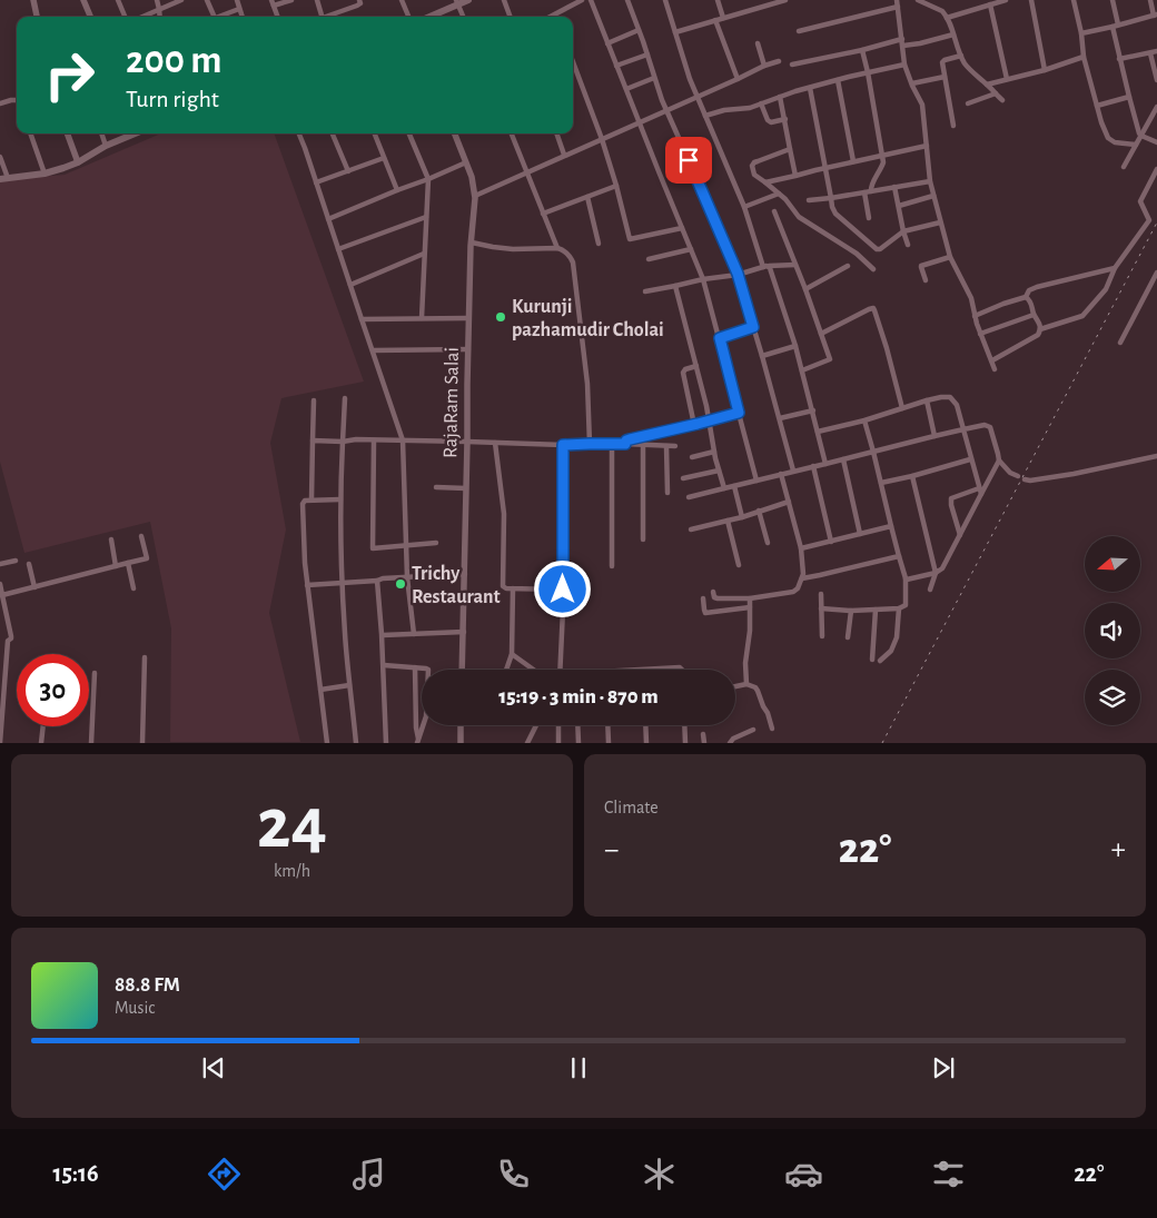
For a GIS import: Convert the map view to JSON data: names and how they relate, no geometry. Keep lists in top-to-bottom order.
{
  "streets": {
    "street": ["RajaRam Salai"]
  },
  "places": ["Kurunji pazhamudir Cholai", "Trichy Restaurant"],
  "north": "left",
  "page": {
    "turn": ["200 m", "Turn right"],
    "limit": "30",
    "trip": "15:19 · 3 min · 870 m",
    "tile": [
      ["24", "km/h"],
      "Climate"
    ],
    "heat": ["−", "22°", "+"],
    "song": ["88.8 FM", "Music"],
    "tabs": ["15:16", "22°"]
  }
}
